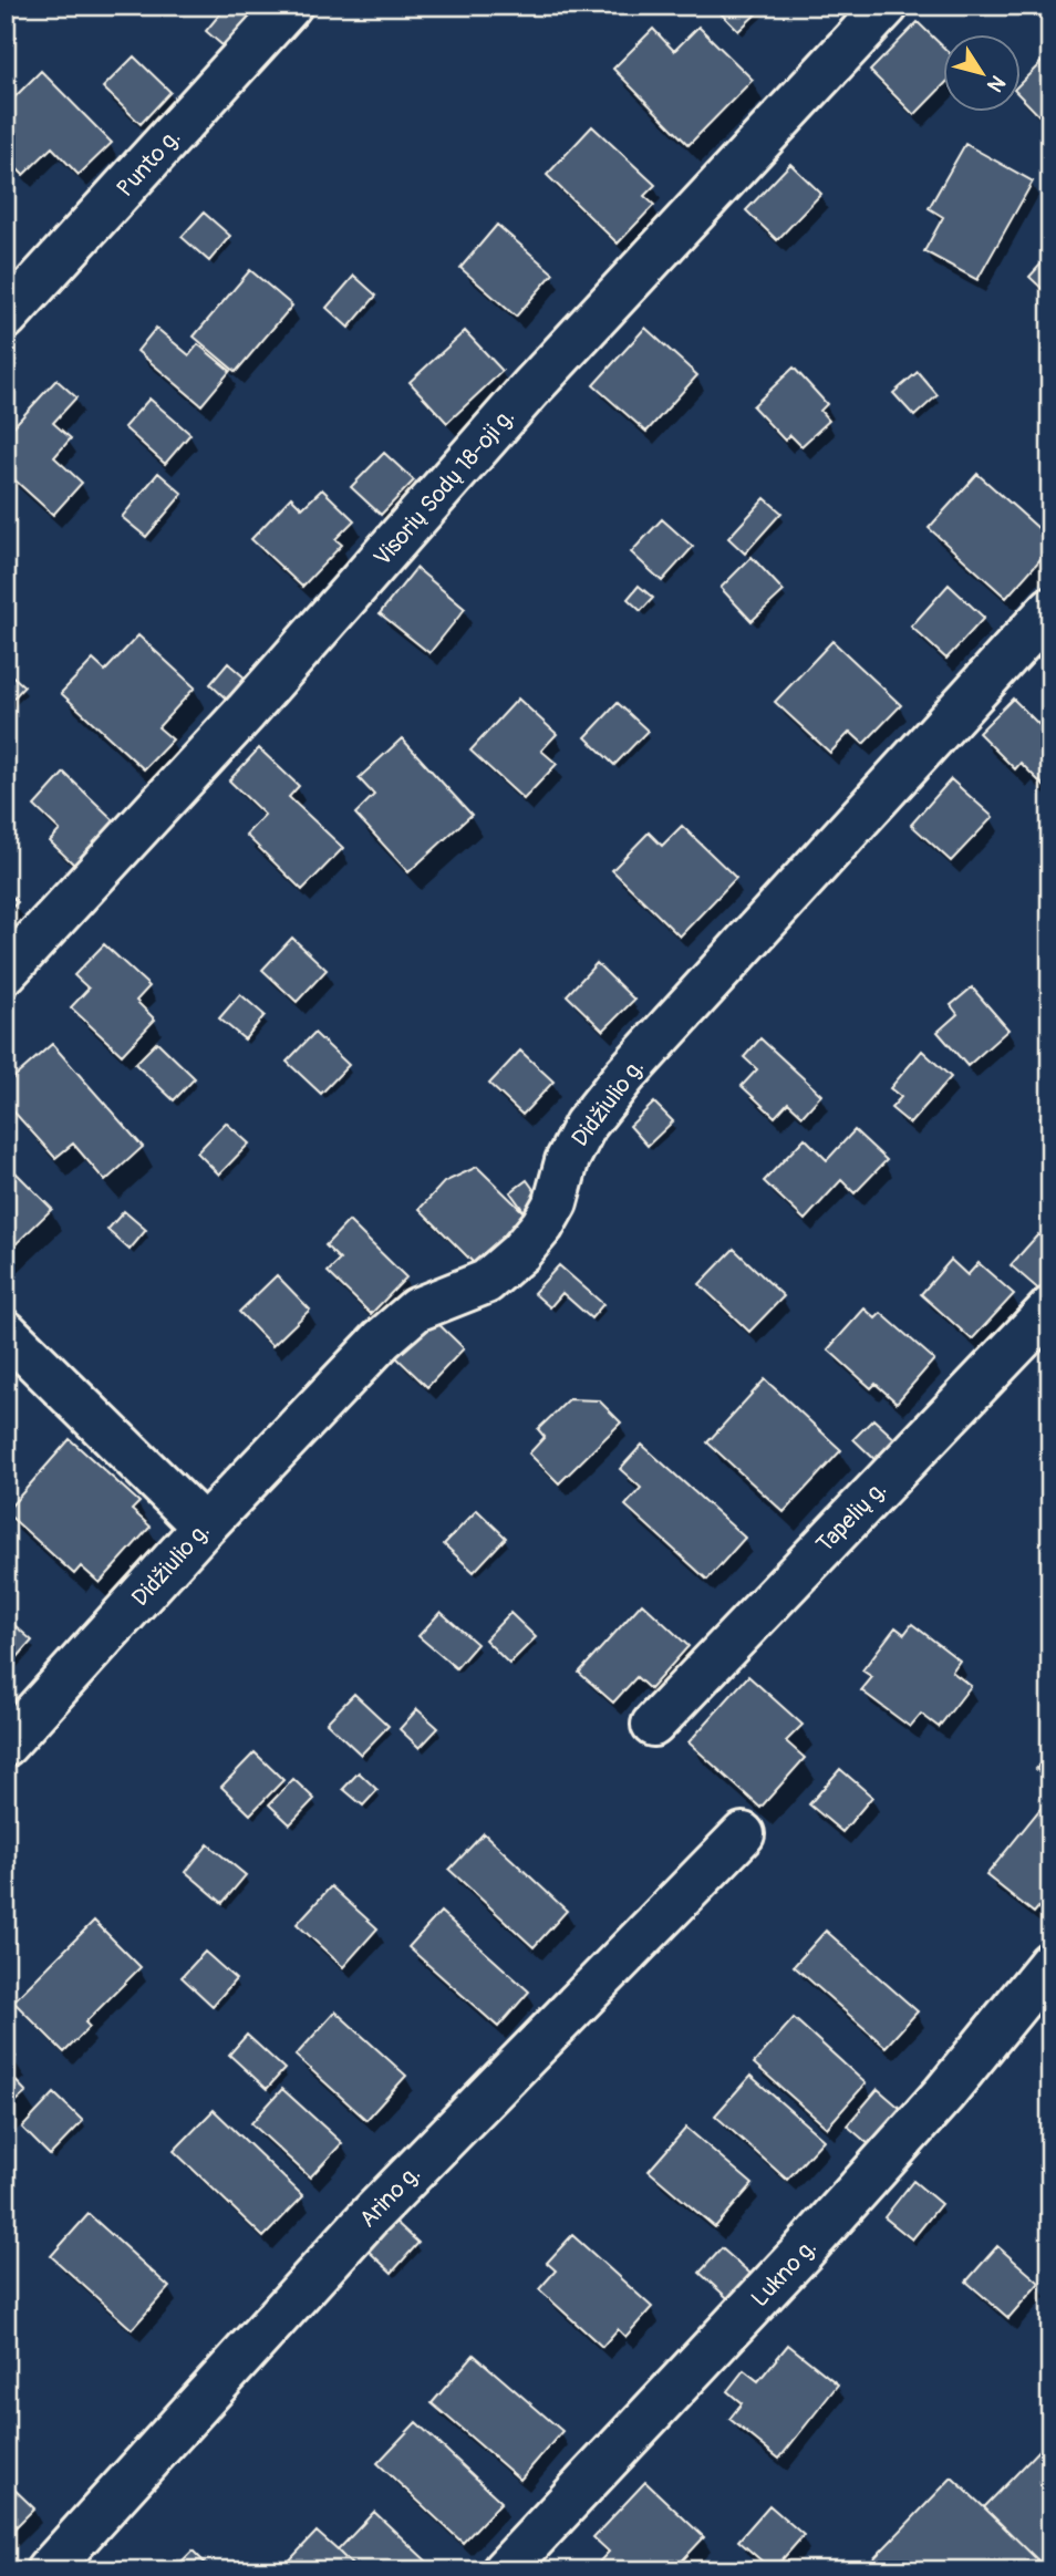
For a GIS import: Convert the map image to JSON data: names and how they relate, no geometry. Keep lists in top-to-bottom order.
{
  "streets": {
    "street": [
      "Punto g.",
      "Visorių Sodų 18-oji g.",
      "Didžiulio g.",
      "Tapelių g.",
      "Arino g.",
      "Lukno g."
    ]
  },
  "north": "bottom right"
}
